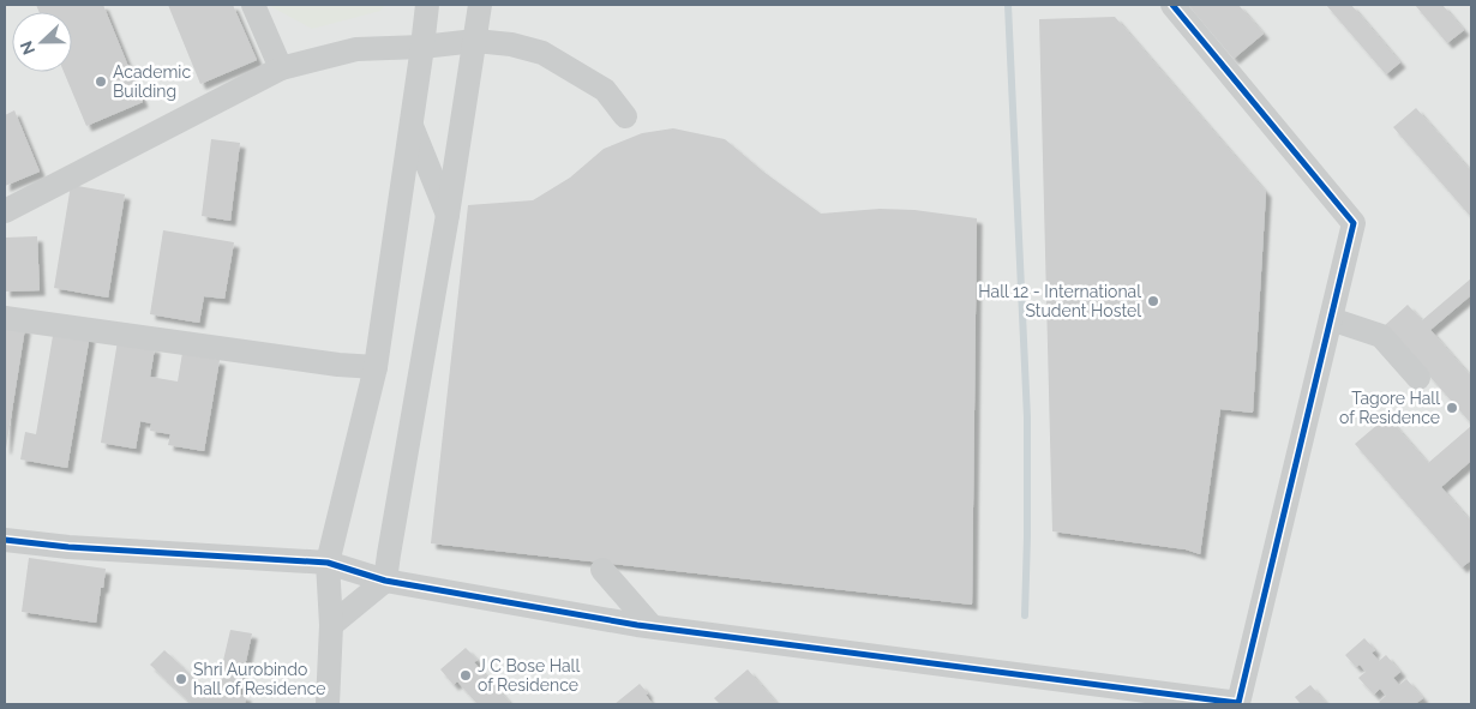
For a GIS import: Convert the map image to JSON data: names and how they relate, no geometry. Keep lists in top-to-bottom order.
{
  "places": [
    "Academic Building",
    "Hall 12 - International Student Hostel",
    "Tagore Hall of Residence",
    "J C Bose Hall of Residence",
    "Shri Aurobindo hall of Residence"
  ],
  "north": "left"
}
